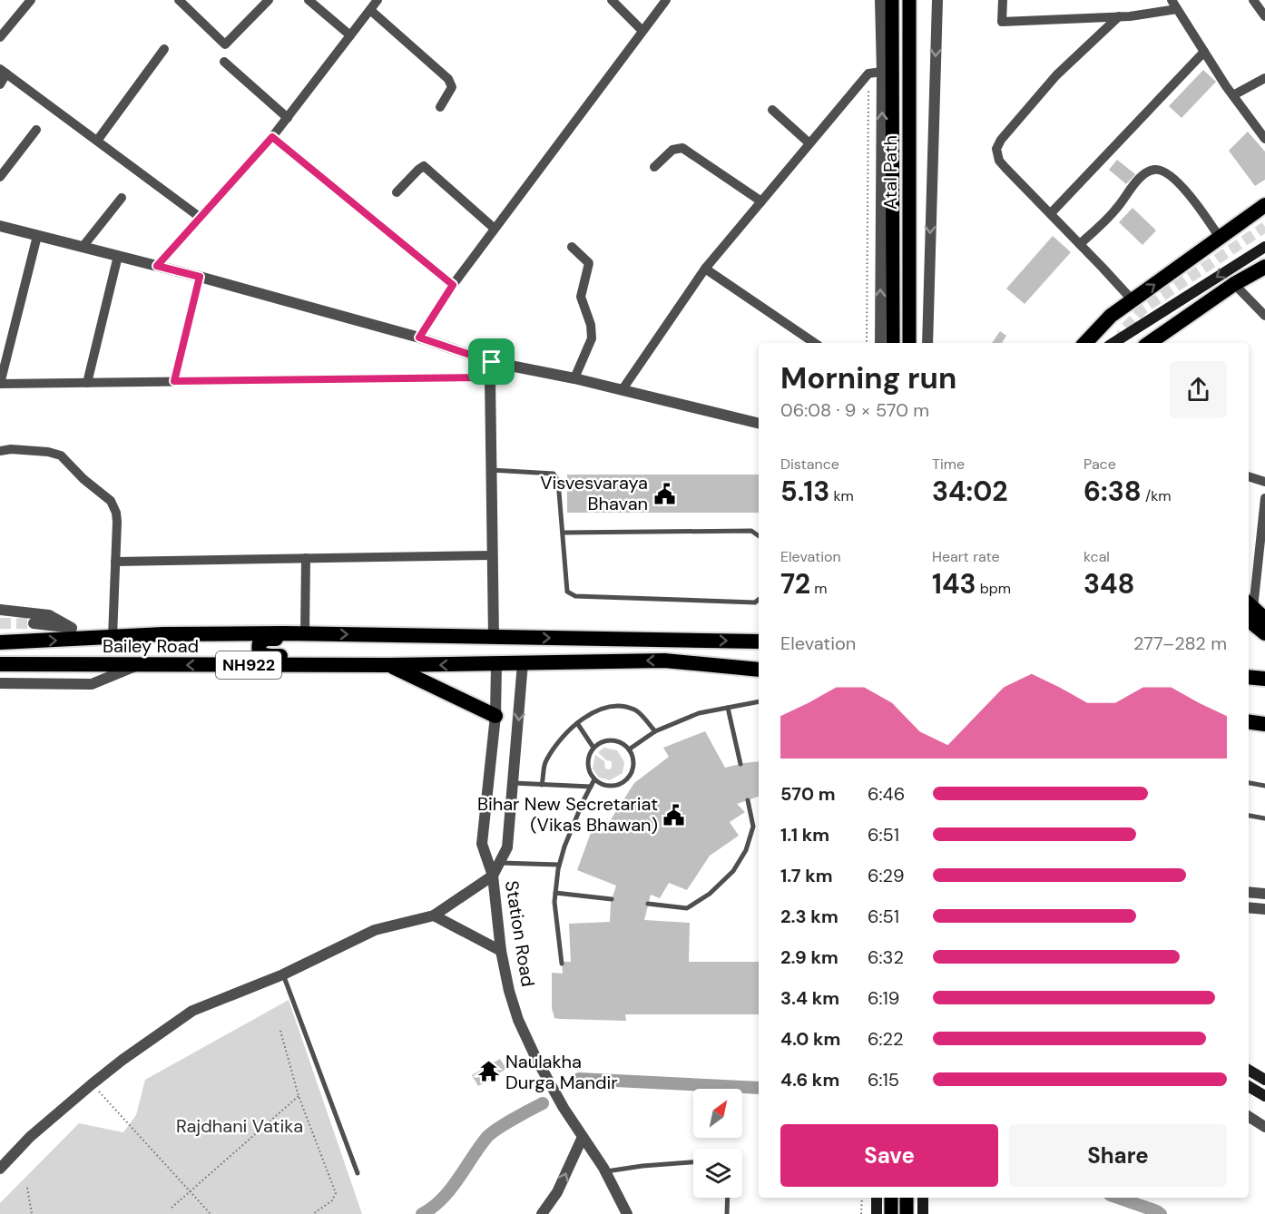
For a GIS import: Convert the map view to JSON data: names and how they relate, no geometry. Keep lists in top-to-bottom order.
{
  "streets": {
    "highway": ["Bailey Road", "NH922"],
    "main road": ["Atal Path"],
    "street": ["Station Road"]
  },
  "crossings": [
    ["Bailey Road", "NH922"],
    ["Bailey Road", "Station Road"],
    ["NH922", "Station Road"]
  ],
  "parks": ["Rajdhani Vatika"],
  "places": {
    "public building": ["Visvesvaraya Bhavan", "Bihar New Secretariat (Vikas Bhawan)"],
    "temple": ["Naulakha Durga Mandir"]
  },
  "north": "top right",
  "page": {
    "heading": ["Morning run", "06:08 · 9 × 570 m"],
    "stats": [
      ["Distance", "5.13 km"],
      ["Time", "34:02"],
      ["Pace", "6:38 /km"],
      ["Elevation", "72 m"],
      ["Heart rate", "143 bpm"],
      ["kcal", "348"]
    ],
    "chart": ["Elevation", "277–282 m"],
    "list": [
      {
        "name": "570 m",
        "note": "6:46"
      },
      {
        "name": "1.1 km",
        "note": "6:51"
      },
      {
        "name": "1.7 km",
        "note": "6:29"
      },
      {
        "name": "2.3 km",
        "note": "6:51"
      },
      {
        "name": "2.9 km",
        "note": "6:32"
      },
      {
        "name": "3.4 km",
        "note": "6:19"
      },
      {
        "name": "4.0 km",
        "note": "6:22"
      },
      {
        "name": "4.6 km",
        "note": "6:15"
      }
    ],
    "buttons": ["Save", "Share"]
  }
}
